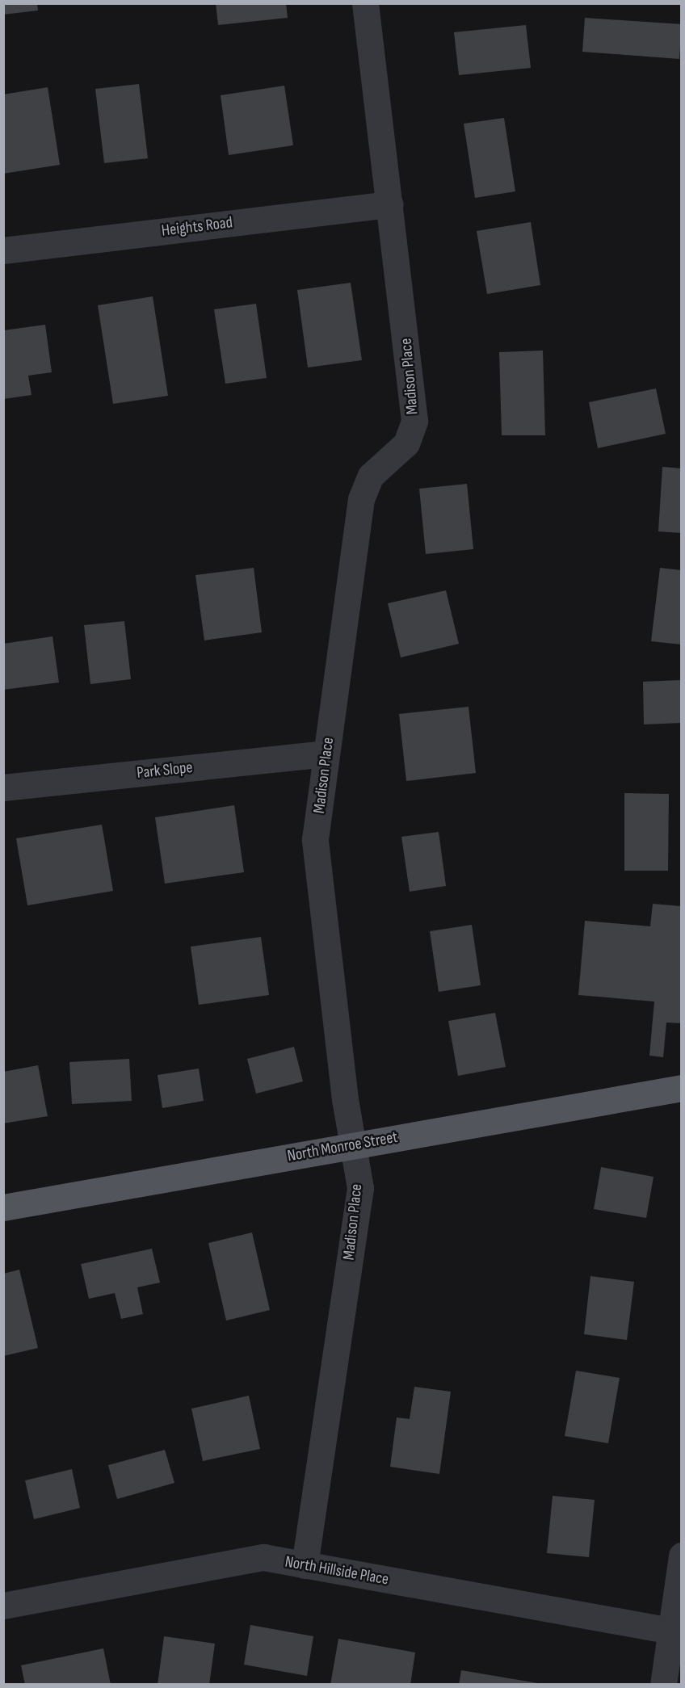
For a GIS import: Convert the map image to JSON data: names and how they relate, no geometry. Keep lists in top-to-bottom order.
{
  "streets": {
    "main road": ["North Monroe Street"],
    "street": [
      "Heights Road",
      "Madison Place",
      "Park Slope",
      "North Hillside Place"
    ]
  },
  "crossings": [
    ["Heights Road", "Madison Place"],
    ["Madison Place", "Park Slope"],
    ["Madison Place", "North Monroe Street"],
    ["Madison Place", "North Hillside Place"]
  ]
}
